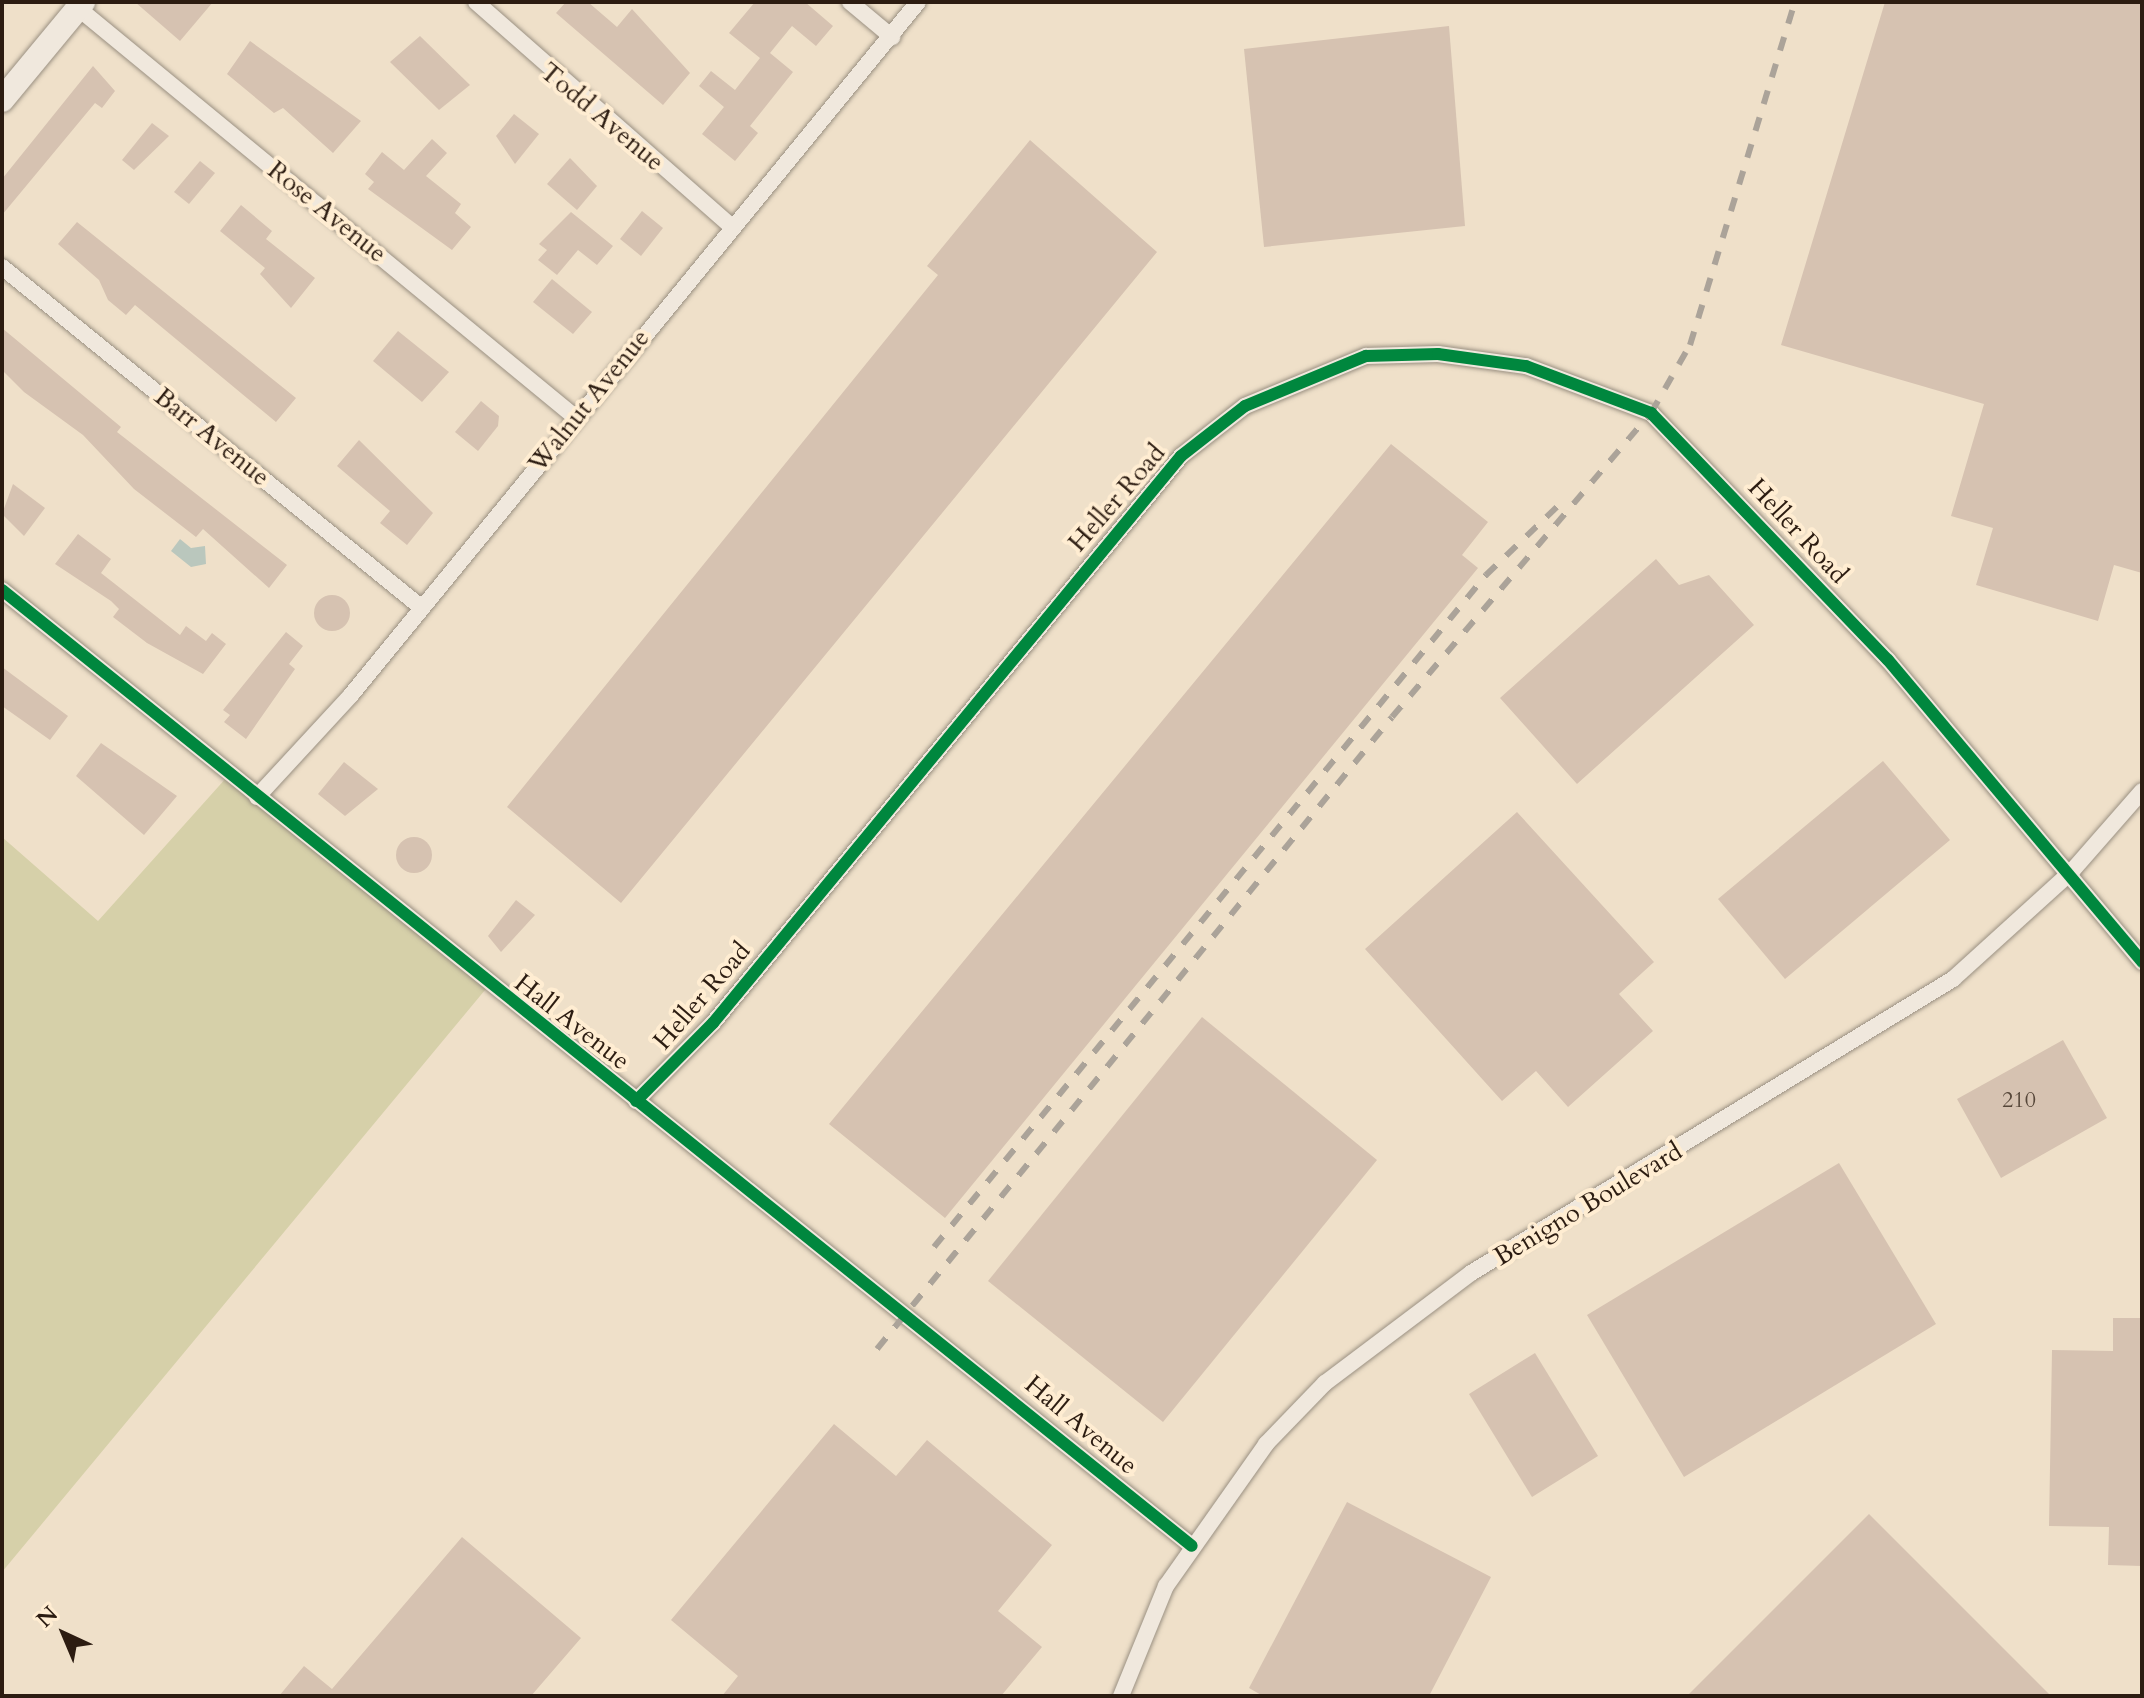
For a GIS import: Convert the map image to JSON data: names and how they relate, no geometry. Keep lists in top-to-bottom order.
{
  "streets": {
    "street": [
      "Todd Avenue",
      "Rose Avenue",
      "Walnut Avenue",
      "Barr Avenue",
      "Heller Road",
      "Hall Avenue",
      "Benigno Boulevard"
    ]
  },
  "crossings": [
    ["Todd Avenue", "Walnut Avenue"],
    ["Rose Avenue", "Walnut Avenue"],
    ["Walnut Avenue", "Barr Avenue"],
    ["Walnut Avenue", "Hall Avenue"],
    ["Heller Road", "Hall Avenue"],
    ["Heller Road", "Benigno Boulevard"],
    ["Hall Avenue", "Benigno Boulevard"]
  ],
  "house_numbers": ["210"],
  "north": "top left"
}
